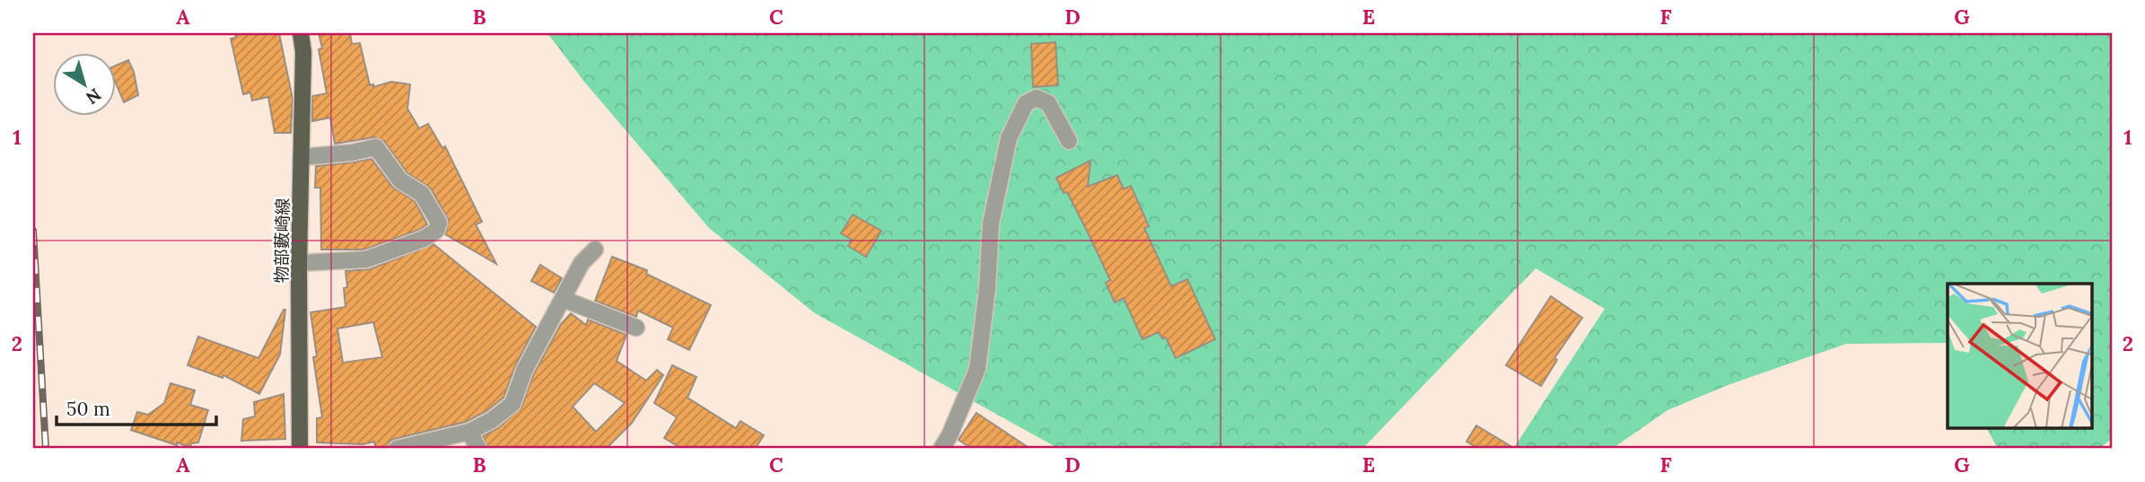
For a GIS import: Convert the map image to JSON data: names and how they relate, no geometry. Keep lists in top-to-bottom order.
{
  "streets": {
    "main road": ["物部藪崎線"]
  },
  "scale_bar": "50 m",
  "north": "bottom right",
  "grid": {
    "columns": [
      "A",
      "B",
      "C",
      "D",
      "E",
      "F",
      "G"
    ],
    "rows": ["1", "2"]
  }
}
